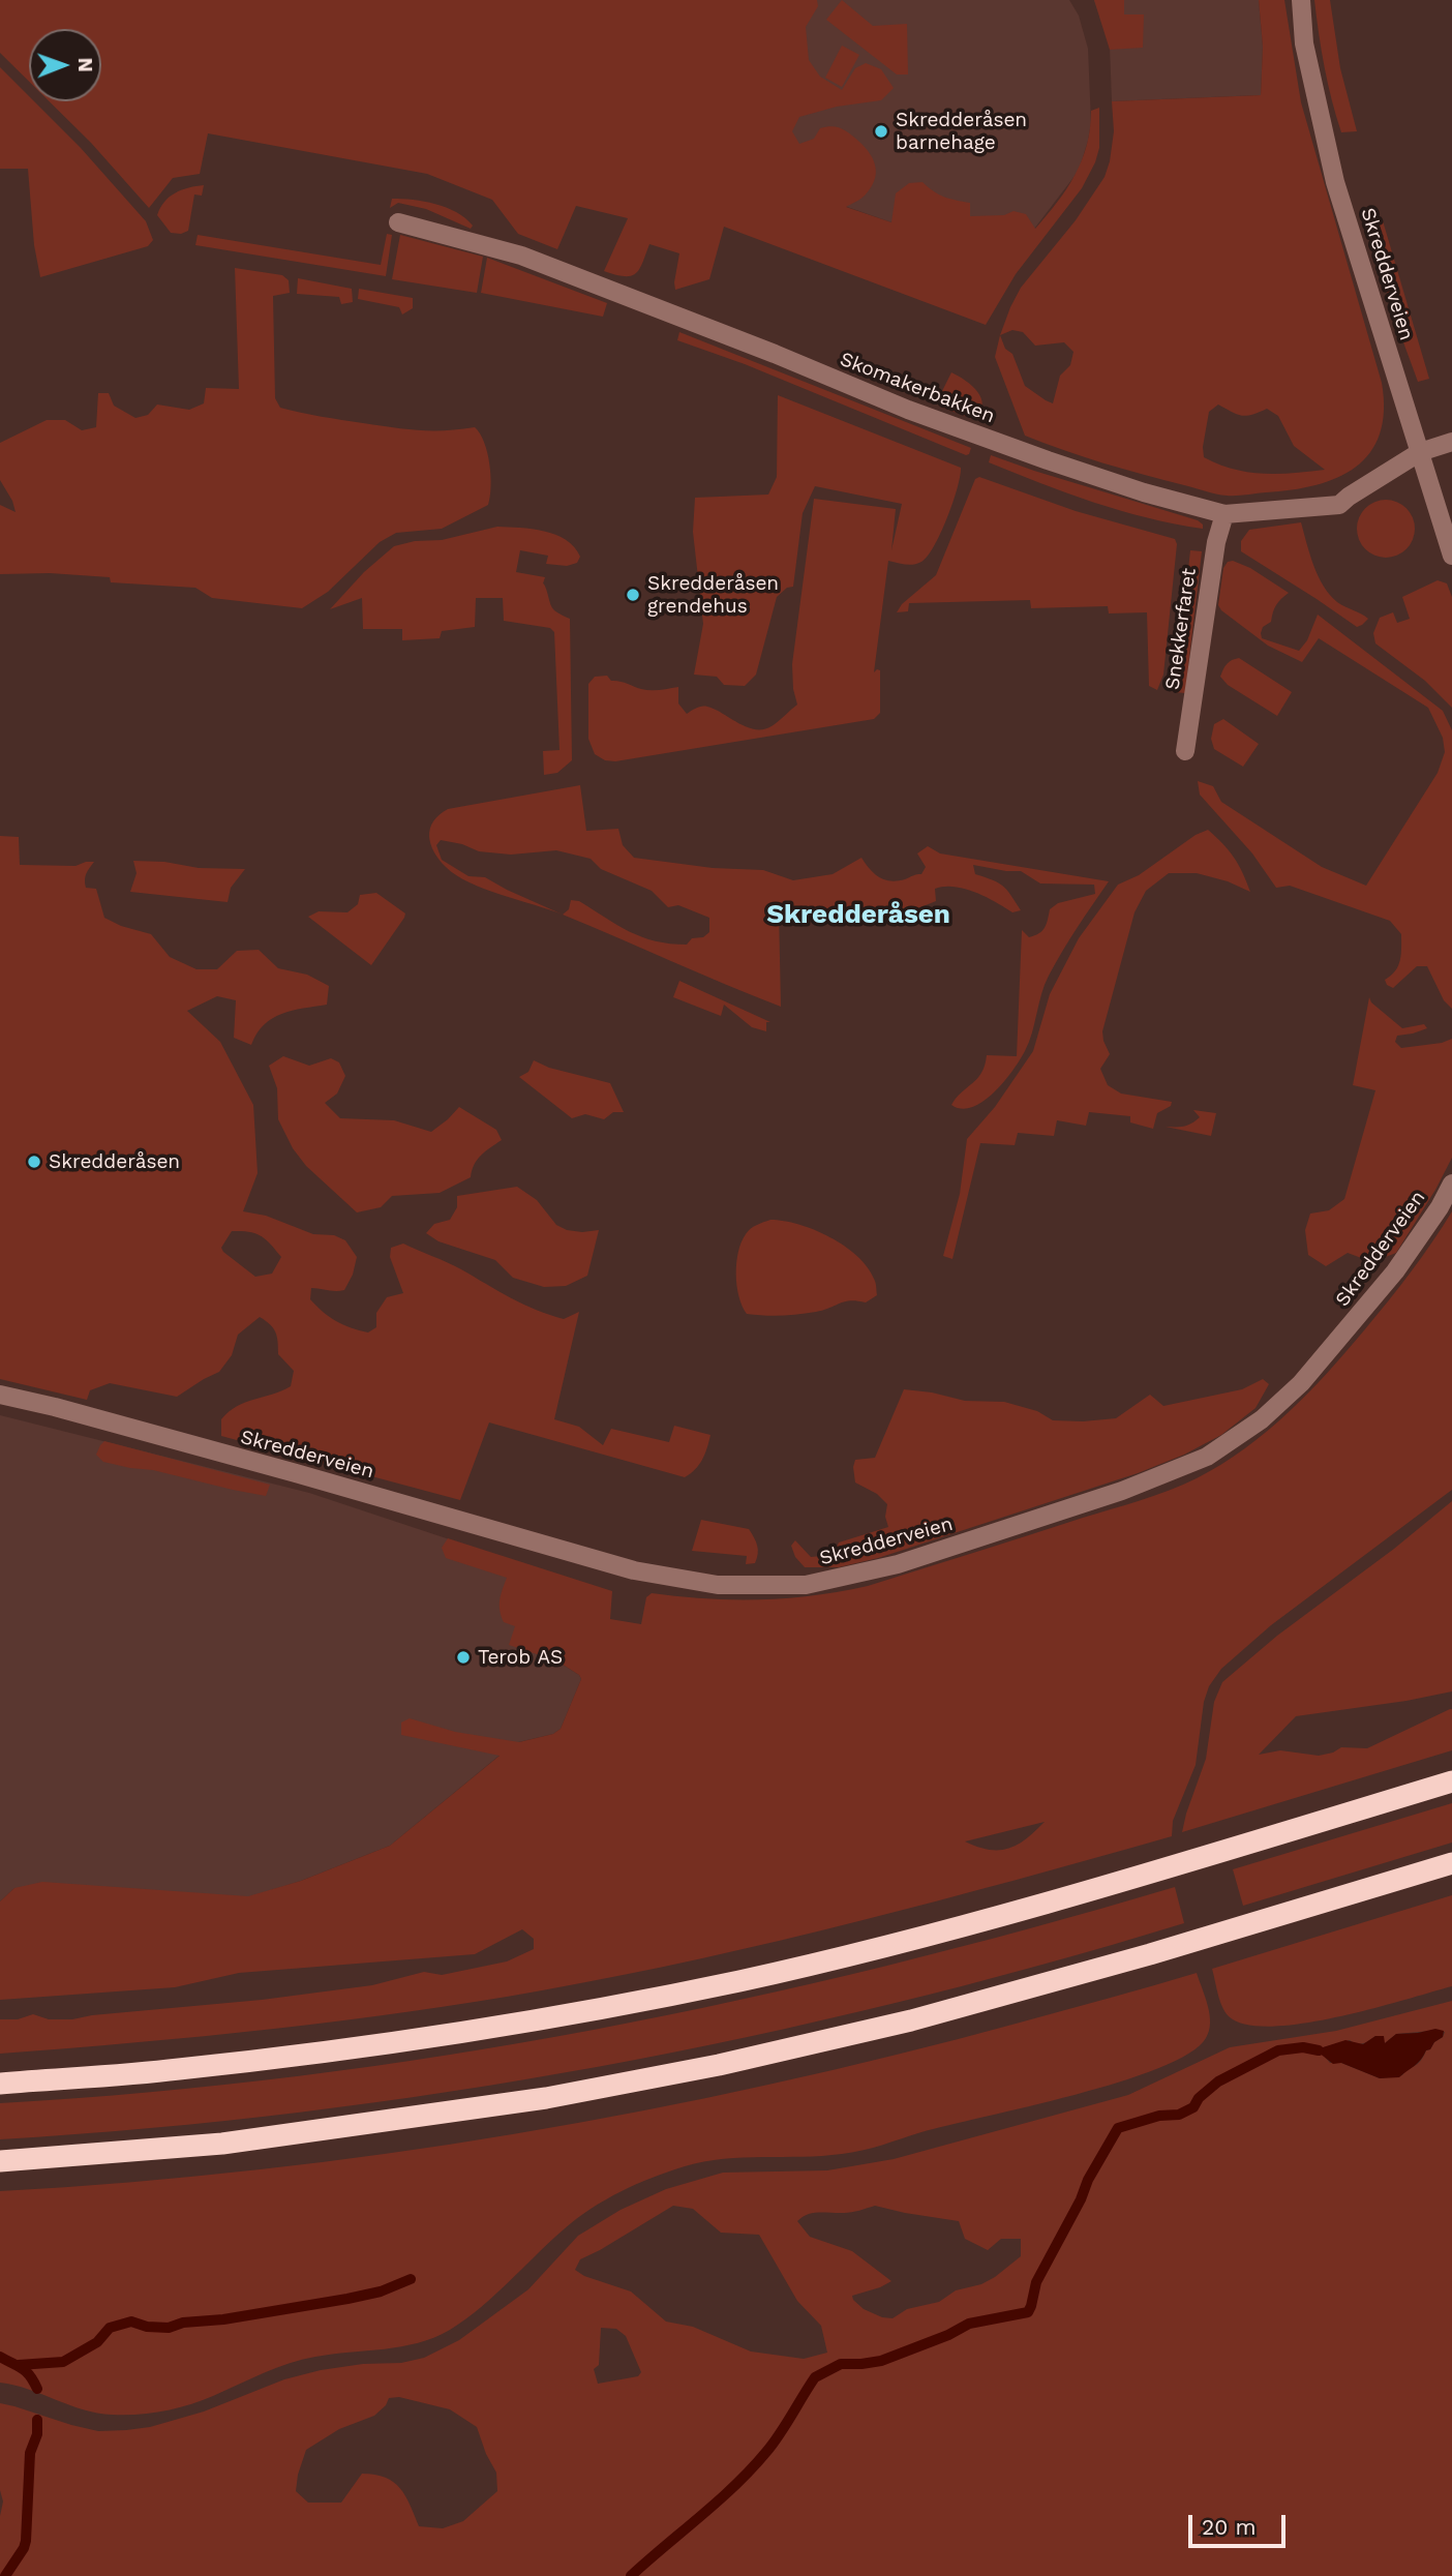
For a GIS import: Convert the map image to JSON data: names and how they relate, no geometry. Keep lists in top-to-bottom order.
{
  "streets": {
    "street": ["Skredderveien", "Skomakerbakken", "Snekkerfaret"]
  },
  "crossings": [
    ["Skredderveien", "Skomakerbakken"],
    ["Skomakerbakken", "Snekkerfaret"]
  ],
  "districts": ["Skredderåsen"],
  "places": [
    "Skredderåsen barnehage",
    "Skredderåsen grendehus",
    "Skredderåsen",
    "Terob AS"
  ],
  "scale_bar": "20 m",
  "north": "right"
}
